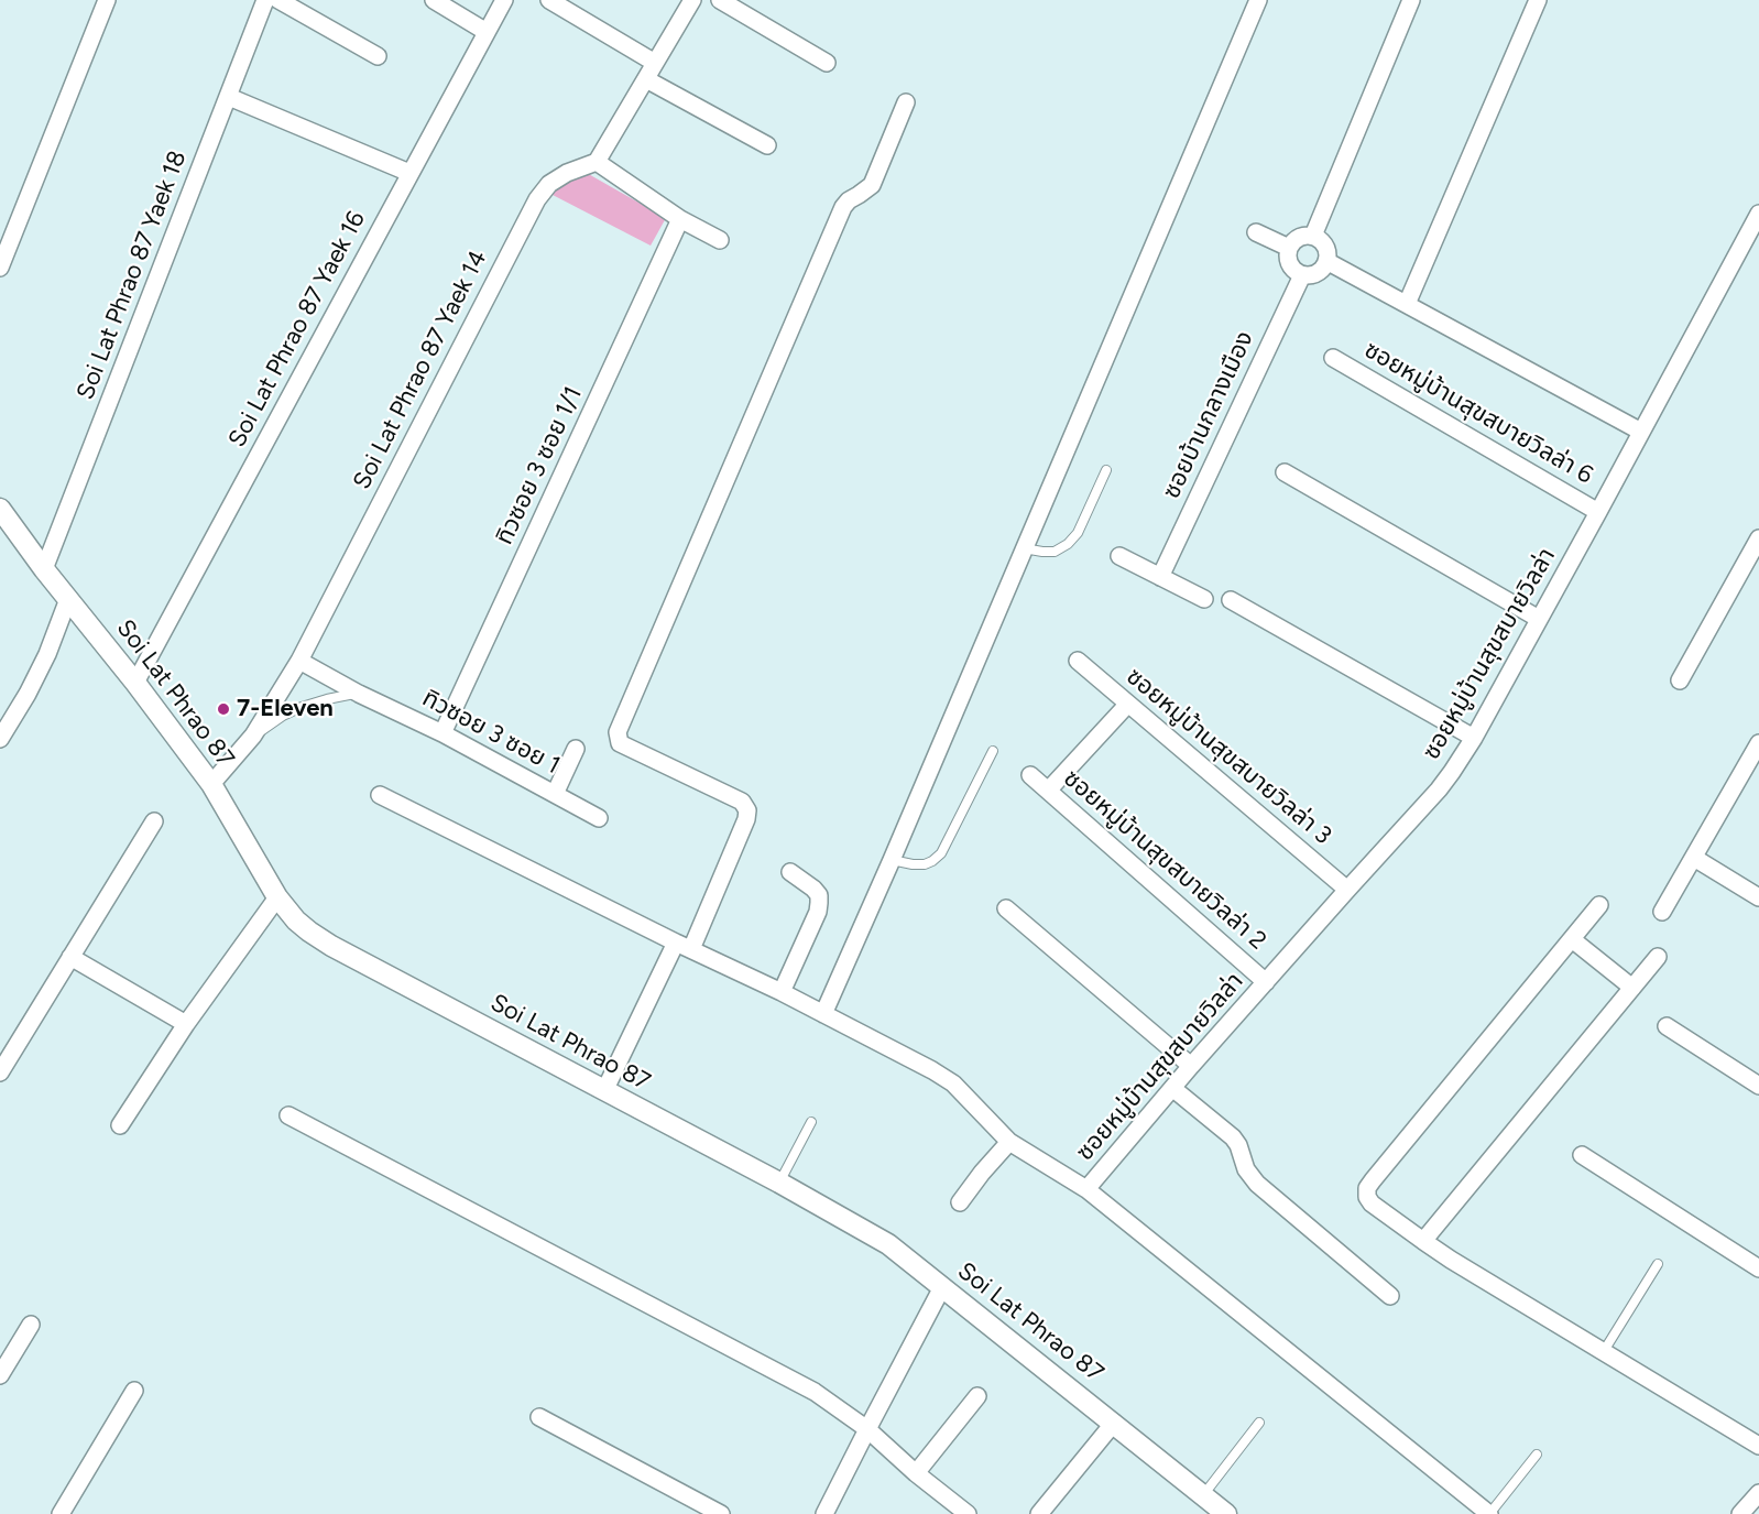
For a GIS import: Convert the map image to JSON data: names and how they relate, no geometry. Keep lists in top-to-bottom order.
{
  "streets": {
    "street": [
      "Soi Lat Phrao 87 Yaek 18",
      "Soi Lat Phrao 87 Yaek 16",
      "Soi Lat Phrao 87 Yaek 14",
      "ซอยหมู่บ้านสุขสบายวิลล่า 6",
      "ซอยบ้านกลางเมือง",
      "ทิวซอย 3 ซอย 1/1",
      "ซอยหมู่บ้านสุขสบายวิลล่า",
      "Soi Lat Phrao 87",
      "ทิวซอย 3 ซอย 1",
      "ซอยหมู่บ้านสุขสบายวิลล่า 3",
      "ซอยหมู่บ้านสุขสบายวิลล่า 2"
    ]
  },
  "crossings": [
    ["Soi Lat Phrao 87 Yaek 18", "Soi Lat Phrao 87"],
    ["Soi Lat Phrao 87 Yaek 16", "Soi Lat Phrao 87"],
    ["Soi Lat Phrao 87 Yaek 14", "Soi Lat Phrao 87"],
    ["Soi Lat Phrao 87 Yaek 14", "ทิวซอย 3 ซอย 1"],
    ["ซอยหมู่บ้านสุขสบายวิลล่า 6", "ซอยหมู่บ้านสุขสบายวิลล่า"],
    ["ทิวซอย 3 ซอย 1/1", "ทิวซอย 3 ซอย 1"],
    ["ซอยหมู่บ้านสุขสบายวิลล่า", "ซอยหมู่บ้านสุขสบายวิลล่า 3"],
    ["ซอยหมู่บ้านสุขสบายวิลล่า", "ซอยหมู่บ้านสุขสบายวิลล่า 2"]
  ],
  "places": ["7-Eleven"]
}
